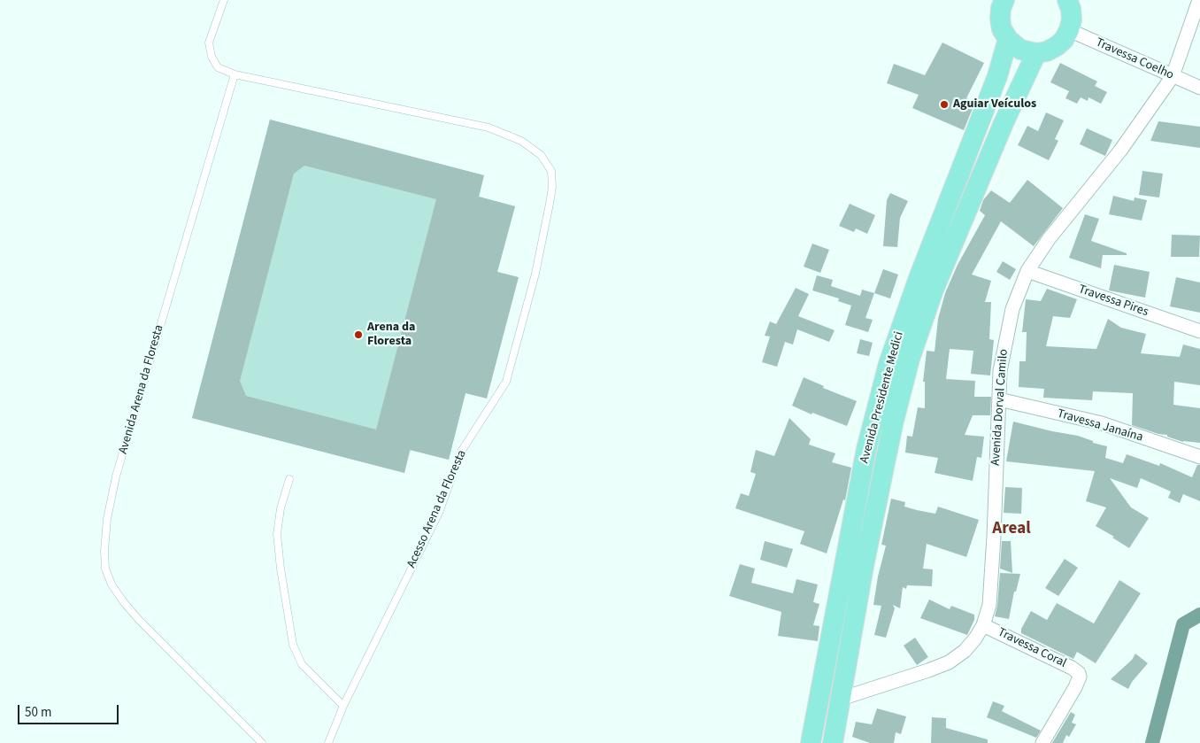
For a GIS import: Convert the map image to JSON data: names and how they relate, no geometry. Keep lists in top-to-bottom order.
{
  "streets": {
    "main road": ["Avenida Presidente Medici"],
    "street": [
      "Travessa Coelho",
      "Travessa Pires",
      "Avenida Dorval Camilo",
      "Travessa Janaína",
      "Travessa Coral"
    ],
    "lane": ["Avenida Arena da Floresta", "Acesso Arena da Floresta"]
  },
  "crossings": [
    ["Travessa Coelho", "Avenida Dorval Camilo"],
    ["Travessa Pires", "Avenida Dorval Camilo"],
    ["Avenida Arena da Floresta", "Acesso Arena da Floresta"],
    ["Avenida Presidente Medici", "Avenida Dorval Camilo"],
    ["Avenida Dorval Camilo", "Travessa Janaína"],
    ["Avenida Dorval Camilo", "Travessa Coral"]
  ],
  "districts": ["Areal"],
  "places": ["Aguiar Veículos", "Arena da Floresta"],
  "scale_bar": "50 m"
}
